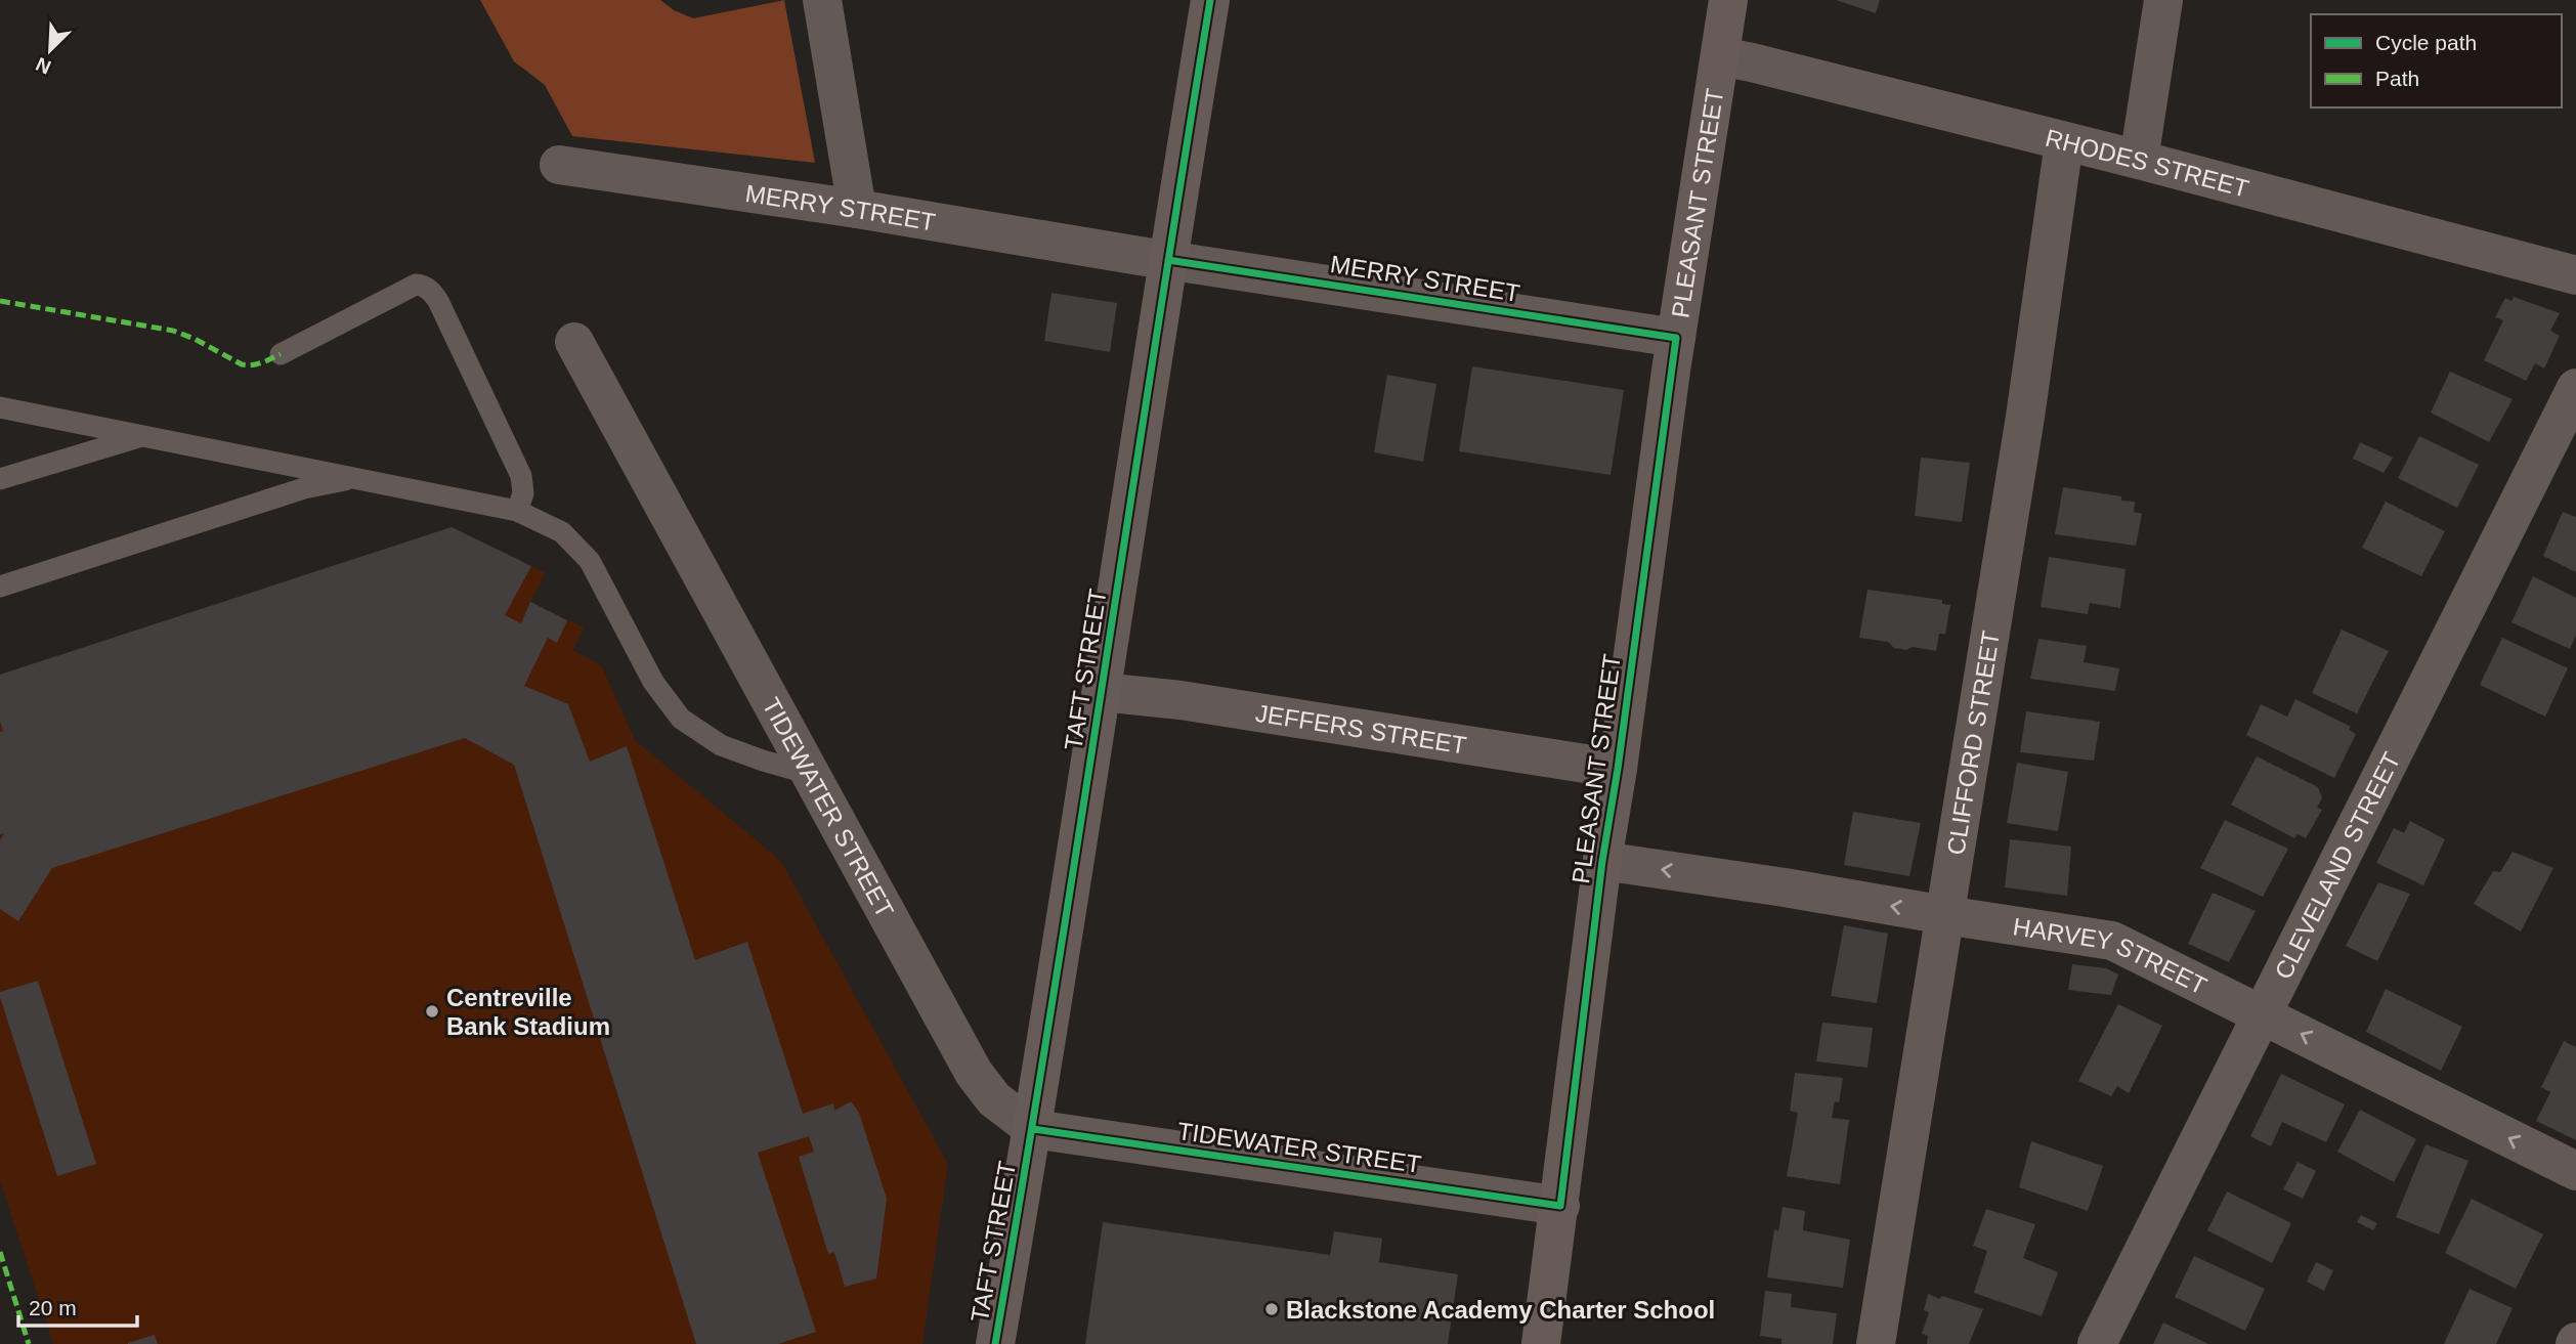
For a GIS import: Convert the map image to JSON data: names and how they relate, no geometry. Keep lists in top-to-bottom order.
{
  "streets": {
    "street": [
      "RHODES STREET",
      "PLEASANT STREET",
      "MERRY STREET",
      "TAFT STREET",
      "JEFFERS STREET",
      "CLIFFORD STREET",
      "TIDEWATER STREET",
      "CLEVELAND STREET",
      "HARVEY STREET"
    ]
  },
  "crossings": [
    ["RHODES STREET", "PLEASANT STREET"],
    ["RHODES STREET", "CLIFFORD STREET"],
    ["PLEASANT STREET", "MERRY STREET"],
    ["PLEASANT STREET", "JEFFERS STREET"],
    ["PLEASANT STREET", "TIDEWATER STREET"],
    ["PLEASANT STREET", "HARVEY STREET"],
    ["MERRY STREET", "TAFT STREET"],
    ["TAFT STREET", "JEFFERS STREET"],
    ["TAFT STREET", "TIDEWATER STREET"],
    ["CLIFFORD STREET", "HARVEY STREET"],
    ["CLEVELAND STREET", "HARVEY STREET"]
  ],
  "one_way": ["HARVEY STREET"],
  "places": ["Centreville Bank Stadium", "Blackstone Academy Charter School"],
  "legend": ["Cycle path", "Path"],
  "scale_bar": "20 m",
  "north": "bottom left"
}
